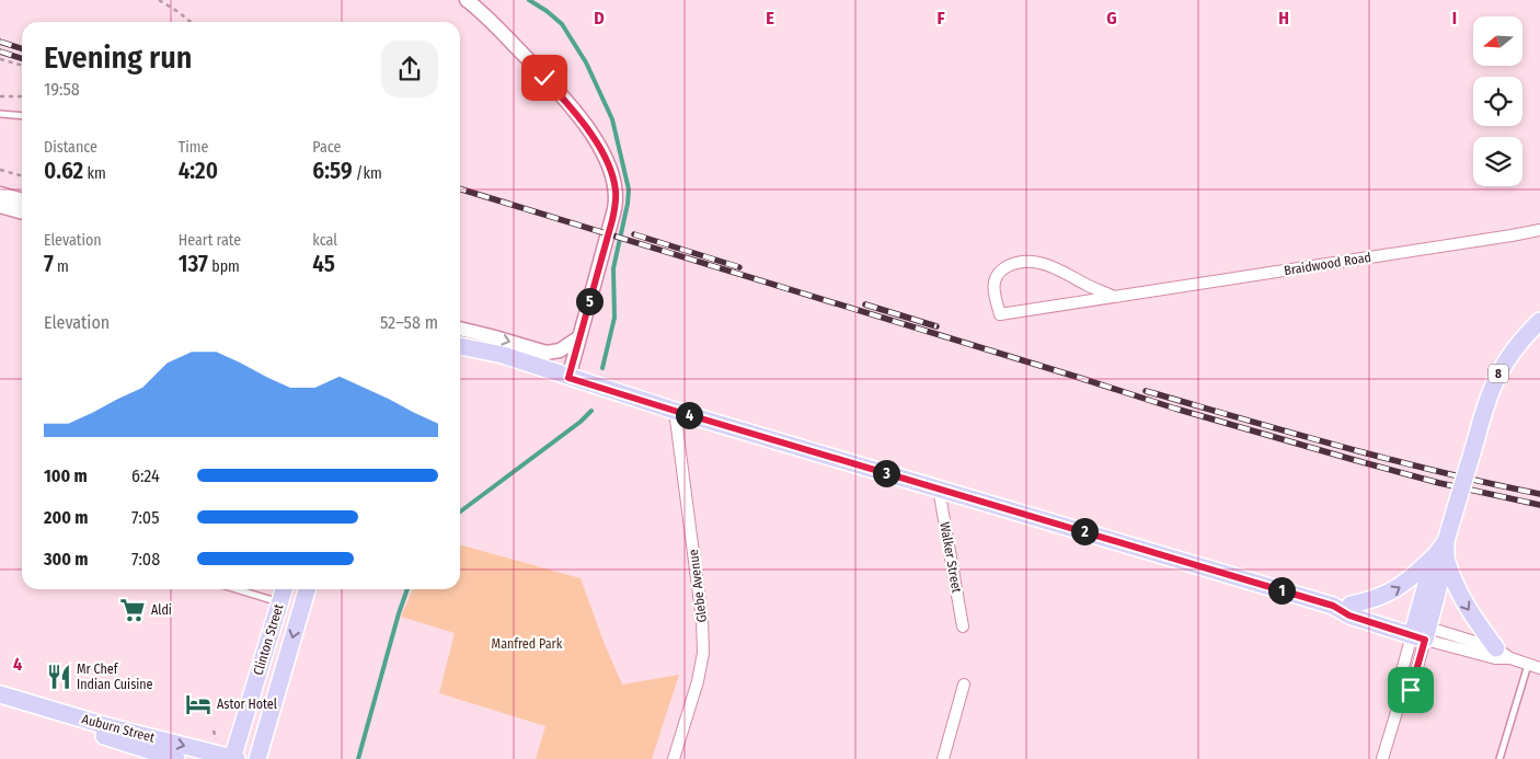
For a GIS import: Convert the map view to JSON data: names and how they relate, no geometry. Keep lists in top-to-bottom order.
{
  "streets": {
    "main road": ["8", "Clinton Street", "Auburn Street"],
    "street": ["Braidwood Road", "Walker Street", "Glebe Avenue"]
  },
  "crossings": [
    ["8", "Walker Street"],
    ["8", "Glebe Avenue"],
    ["Clinton Street", "Auburn Street"]
  ],
  "parks": ["Manfred Park"],
  "places": {
    "supermarket": ["Aldi"],
    "restaurant": ["Mr Chef Indian Cuisine"],
    "hotel": ["Astor Hotel"]
  },
  "north": "left",
  "page": {
    "heading": ["Evening run", "19:58"],
    "stats": [
      ["Distance", "0.62 km"],
      ["Time", "4:20"],
      ["Pace", "6:59 /km"],
      ["Elevation", "7 m"],
      ["Heart rate", "137 bpm"],
      ["kcal", "45"]
    ],
    "pins": [
      "5",
      "4",
      "3",
      "2",
      "1"
    ],
    "chart": ["Elevation", "52–58 m"],
    "list": [
      {
        "name": "100 m",
        "note": "6:24"
      },
      {
        "name": "200 m",
        "note": "7:05"
      },
      {
        "name": "300 m",
        "note": "7:08"
      }
    ]
  },
  "grid": {
    "columns": [
      "D",
      "E",
      "F",
      "G",
      "H",
      "I"
    ],
    "rows": ["4"]
  }
}
